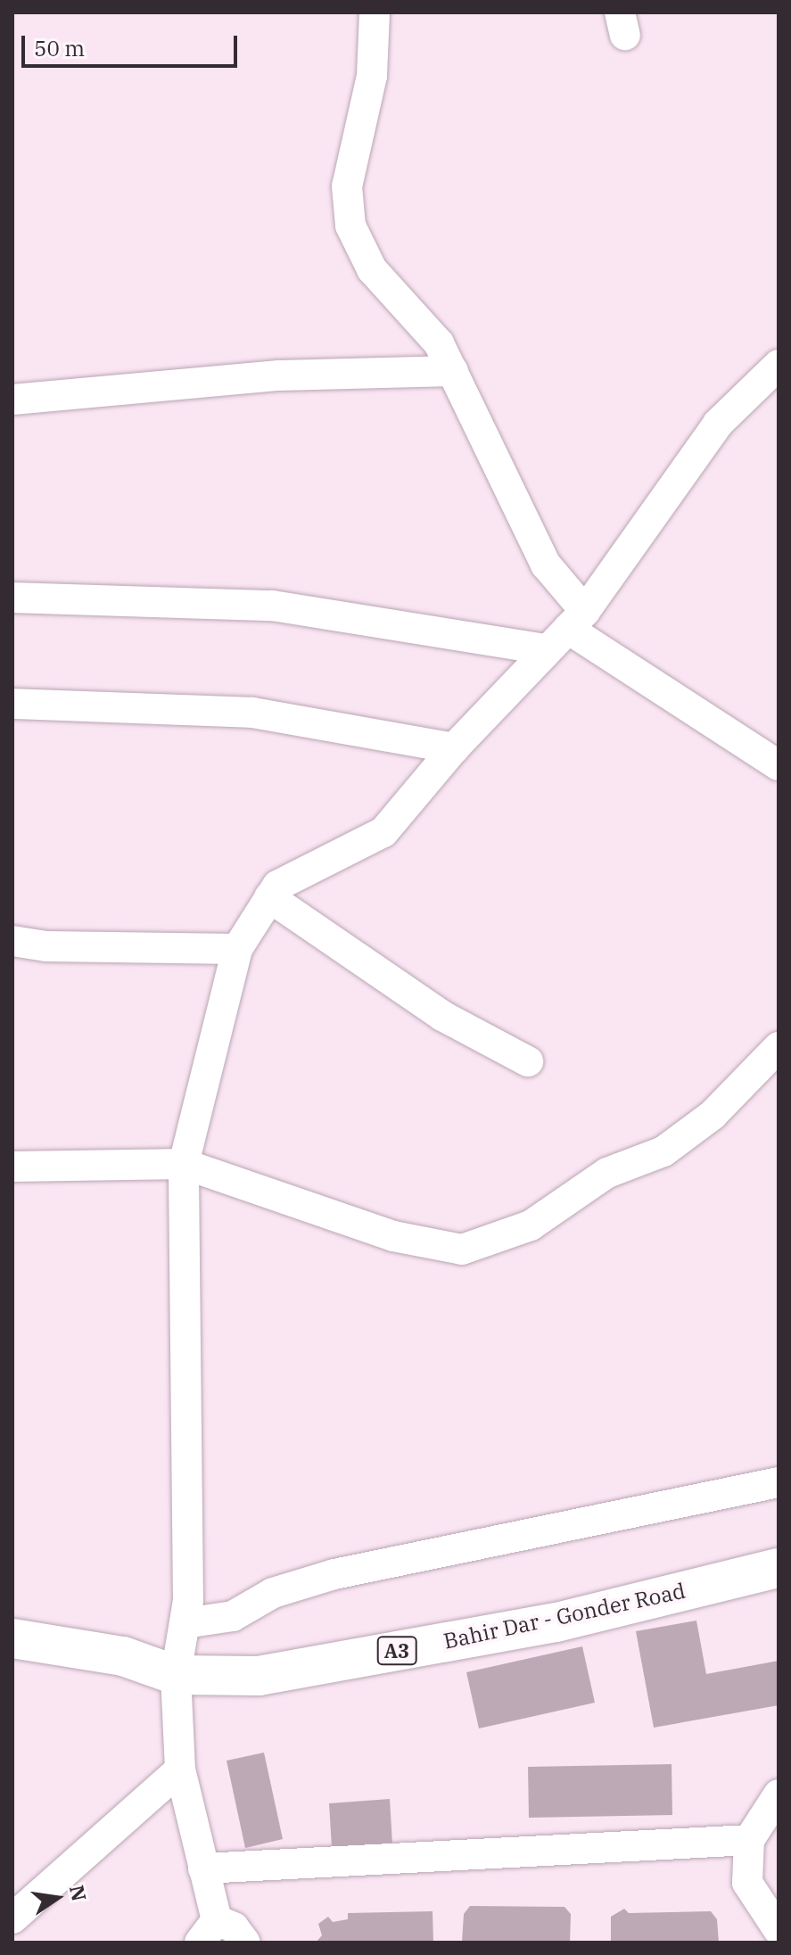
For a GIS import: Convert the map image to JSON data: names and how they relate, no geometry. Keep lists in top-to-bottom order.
{
  "streets": {
    "highway": ["Bahir Dar - Gonder Road", "A3"]
  },
  "scale_bar": "50 m",
  "north": "right"
}
